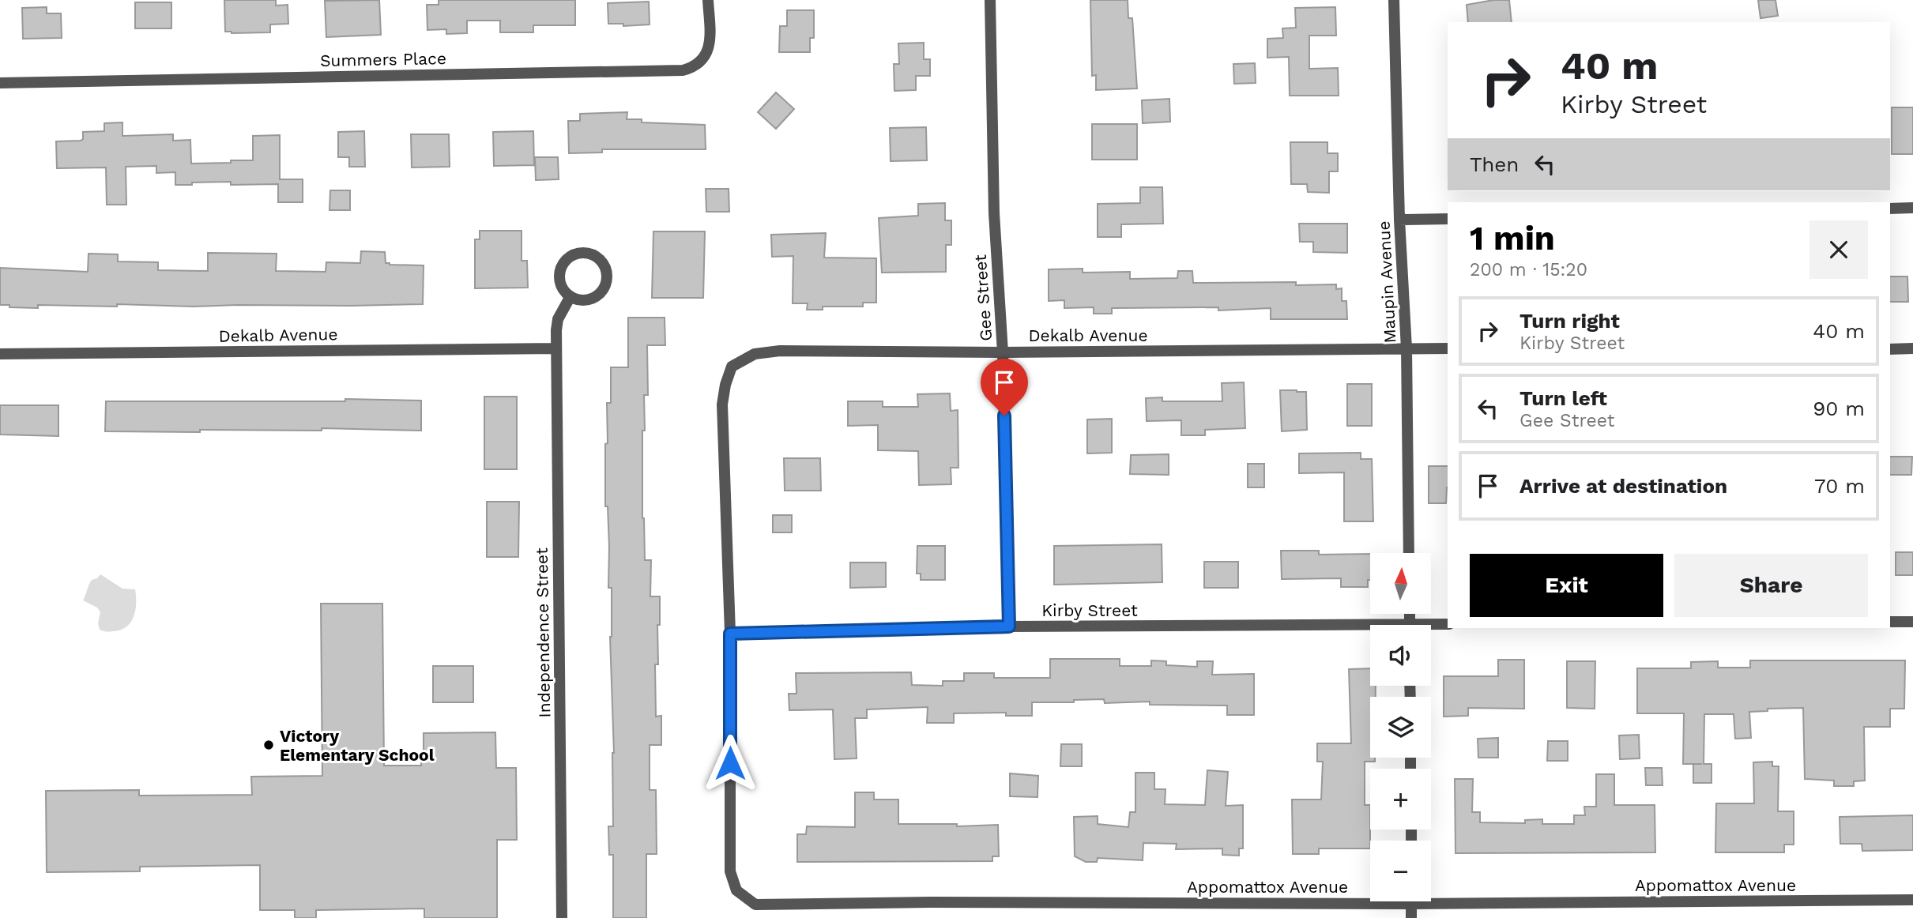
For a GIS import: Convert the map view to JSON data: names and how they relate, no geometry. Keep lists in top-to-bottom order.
{
  "streets": {
    "street": [
      "Summers Place",
      "Maupin Avenue",
      "Gee Street",
      "Dekalb Avenue",
      "Kirby Street",
      "Independence Street",
      "Appomattox Avenue"
    ]
  },
  "crossings": [
    ["Maupin Avenue", "Dekalb Avenue"],
    ["Gee Street", "Dekalb Avenue"],
    ["Gee Street", "Kirby Street"],
    ["Dekalb Avenue", "Kirby Street"],
    ["Dekalb Avenue", "Independence Street"],
    ["Dekalb Avenue", "Appomattox Avenue"],
    ["Kirby Street", "Appomattox Avenue"]
  ],
  "places": ["Victory Elementary School"],
  "north": "top",
  "page": {
    "turn": ["40 m", "Kirby Street"],
    "then": "Then",
    "heading": ["1 min", "200 m · 15:20"],
    "list": [
      {
        "name": "Turn right",
        "note": "Kirby Street",
        "value": "40 m"
      },
      {
        "name": "Turn left",
        "note": "Gee Street",
        "value": "90 m"
      },
      {
        "name": "Arrive at destination",
        "value": "70 m"
      }
    ],
    "buttons": ["Exit", "Share"],
    "map_buttons": ["+", "−"]
  }
}
